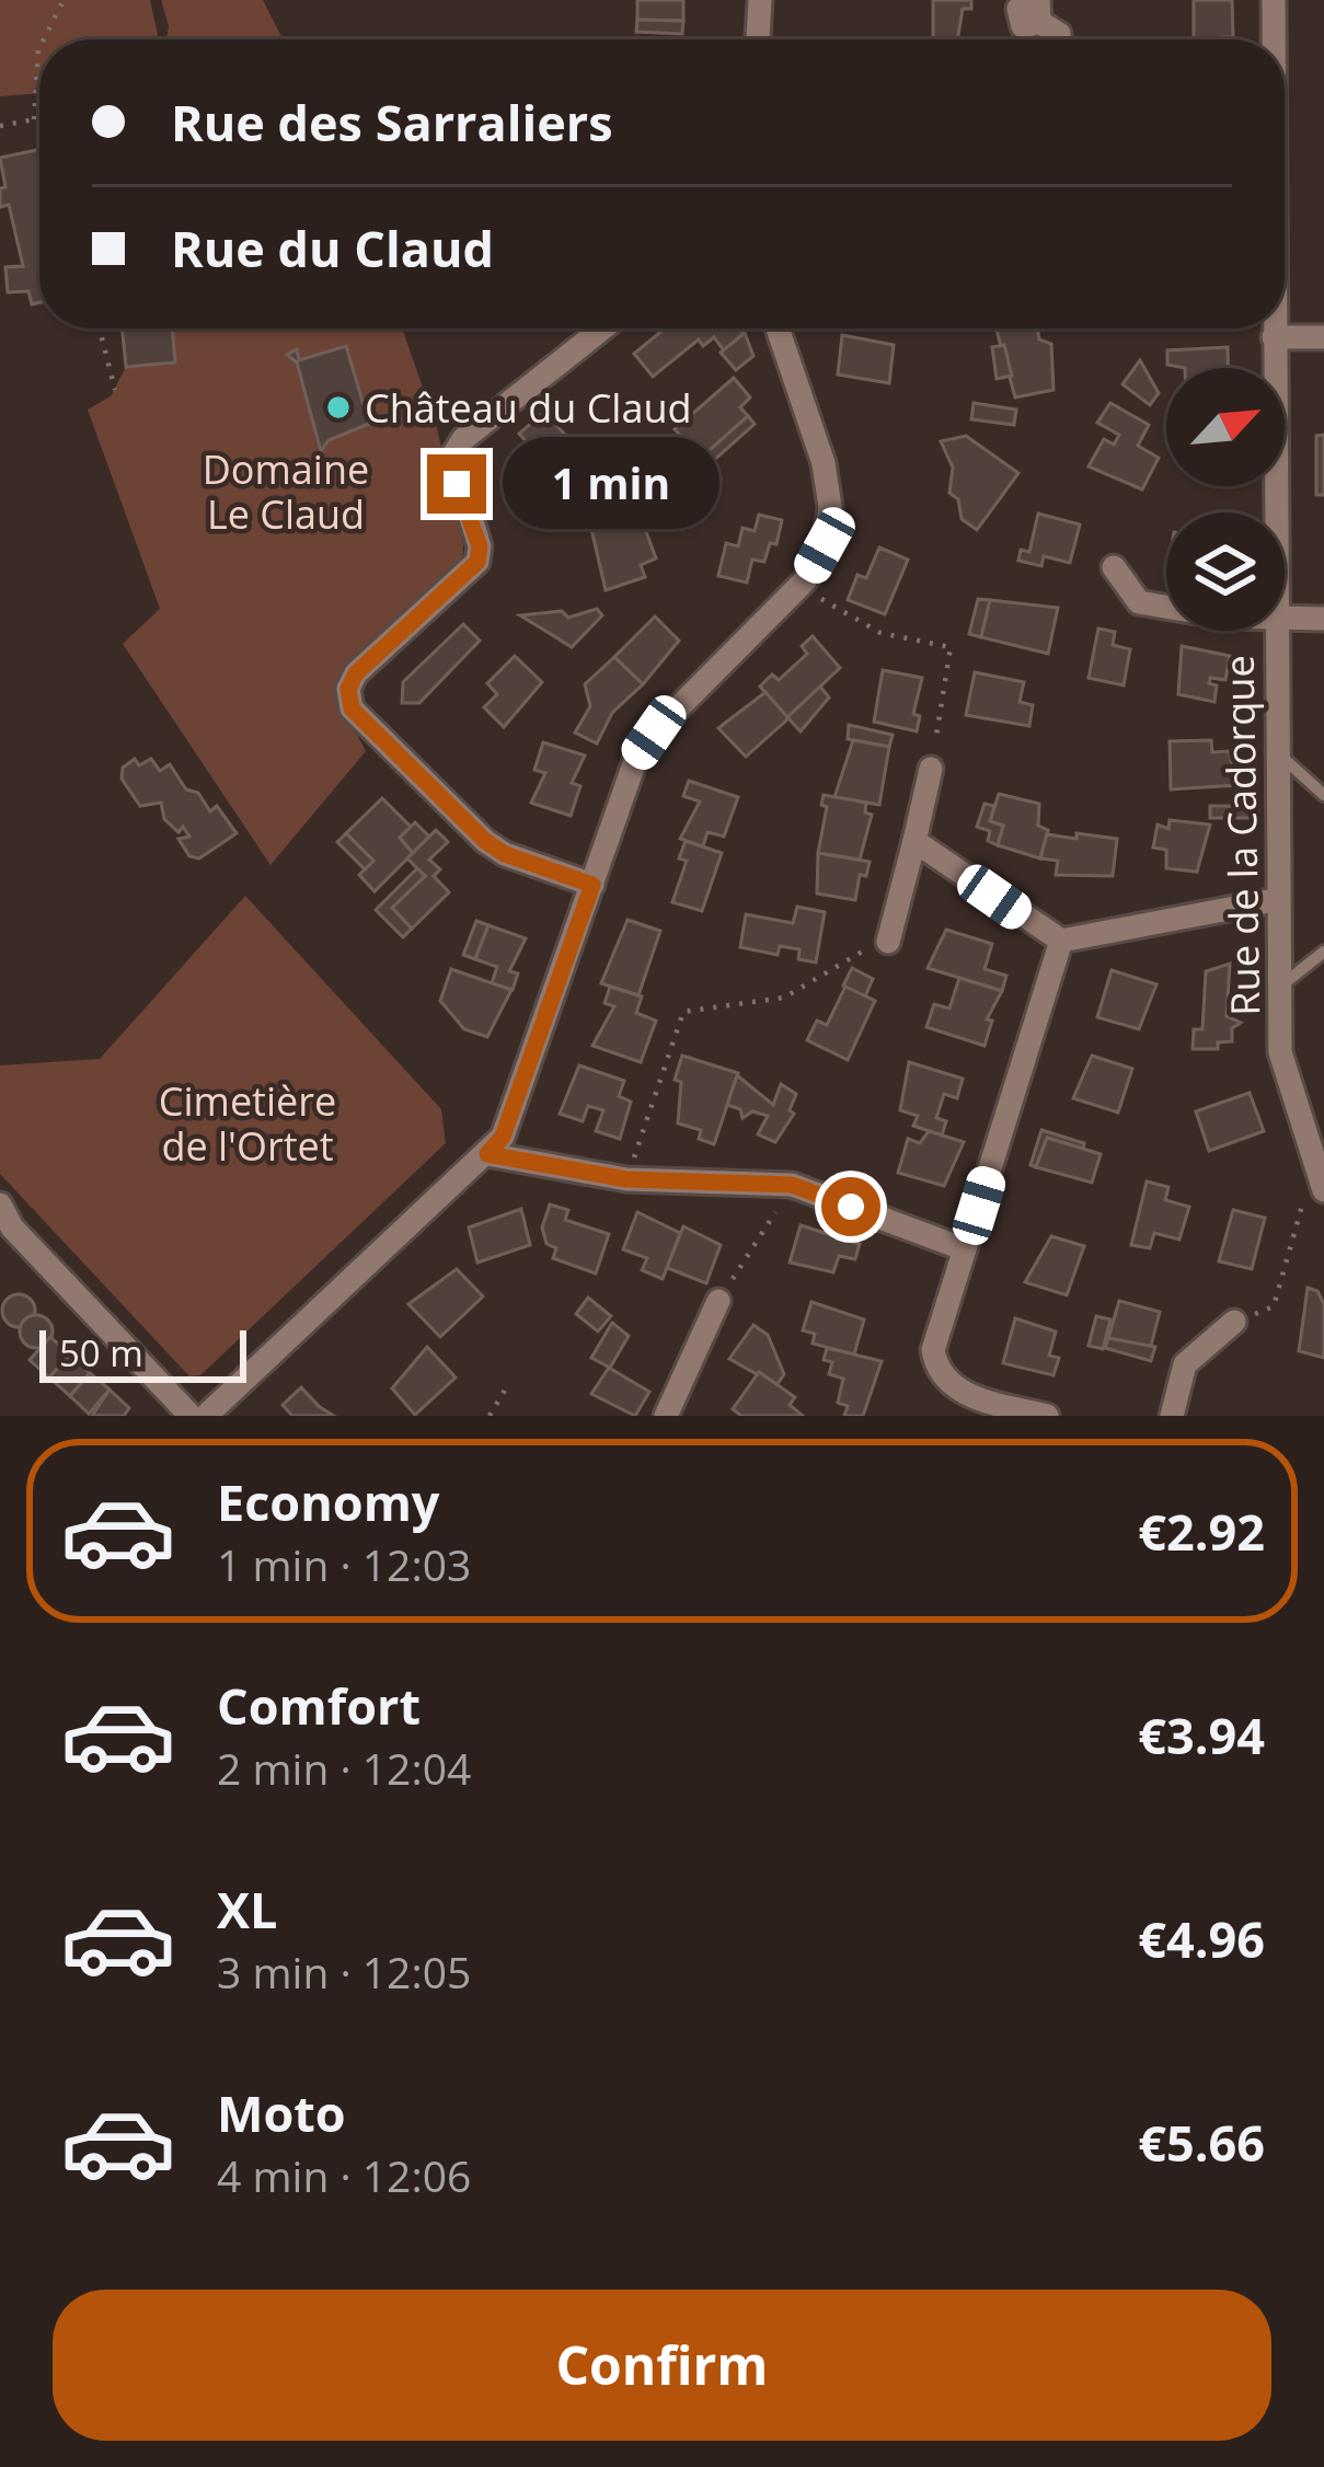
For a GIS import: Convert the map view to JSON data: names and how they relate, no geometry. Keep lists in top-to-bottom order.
{
  "streets": {
    "street": ["Rue de la Cadorque"]
  },
  "parks": ["Domaine Le Claud", "Cimetière de l'Ortet"],
  "places": ["Château du Claud"],
  "scale_bar": "50 m",
  "north": "top right",
  "page": {
    "banner": ["Rue des Sarraliers", "Rue du Claud"],
    "bubble": "1 min",
    "scale": "50 m",
    "list": [
      {
        "name": "Economy",
        "note": "1 min · 12:03",
        "value": "€2.92"
      },
      {
        "name": "Comfort",
        "note": "2 min · 12:04",
        "value": "€3.94"
      },
      {
        "name": "XL",
        "note": "3 min · 12:05",
        "value": "€4.96"
      },
      {
        "name": "Moto",
        "note": "4 min · 12:06",
        "value": "€5.66"
      }
    ],
    "buttons": "Confirm"
  }
}
